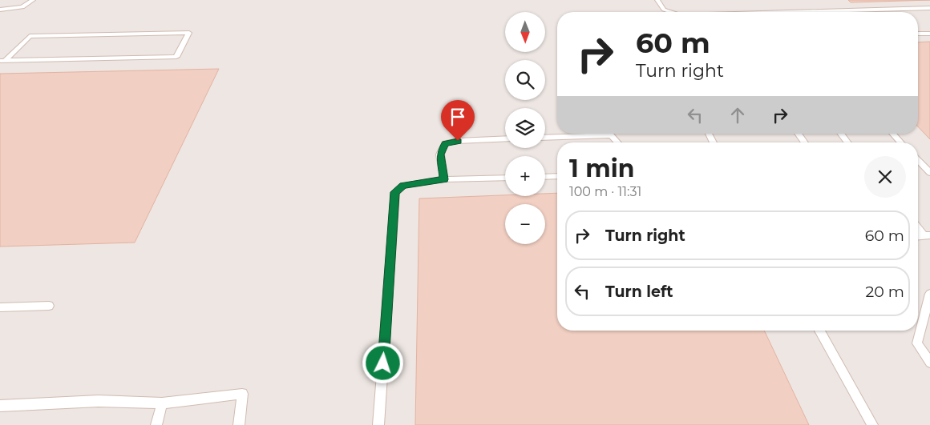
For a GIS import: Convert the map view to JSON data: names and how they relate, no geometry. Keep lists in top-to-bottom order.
{
  "north": "bottom",
  "page": {
    "map_buttons": ["+", "−"],
    "turn": ["60 m", "Turn right"],
    "heading": ["1 min", "100 m · 11:31"],
    "list": [
      {
        "name": "Turn right",
        "value": "60 m"
      },
      {
        "name": "Turn left",
        "value": "20 m"
      }
    ]
  }
}
